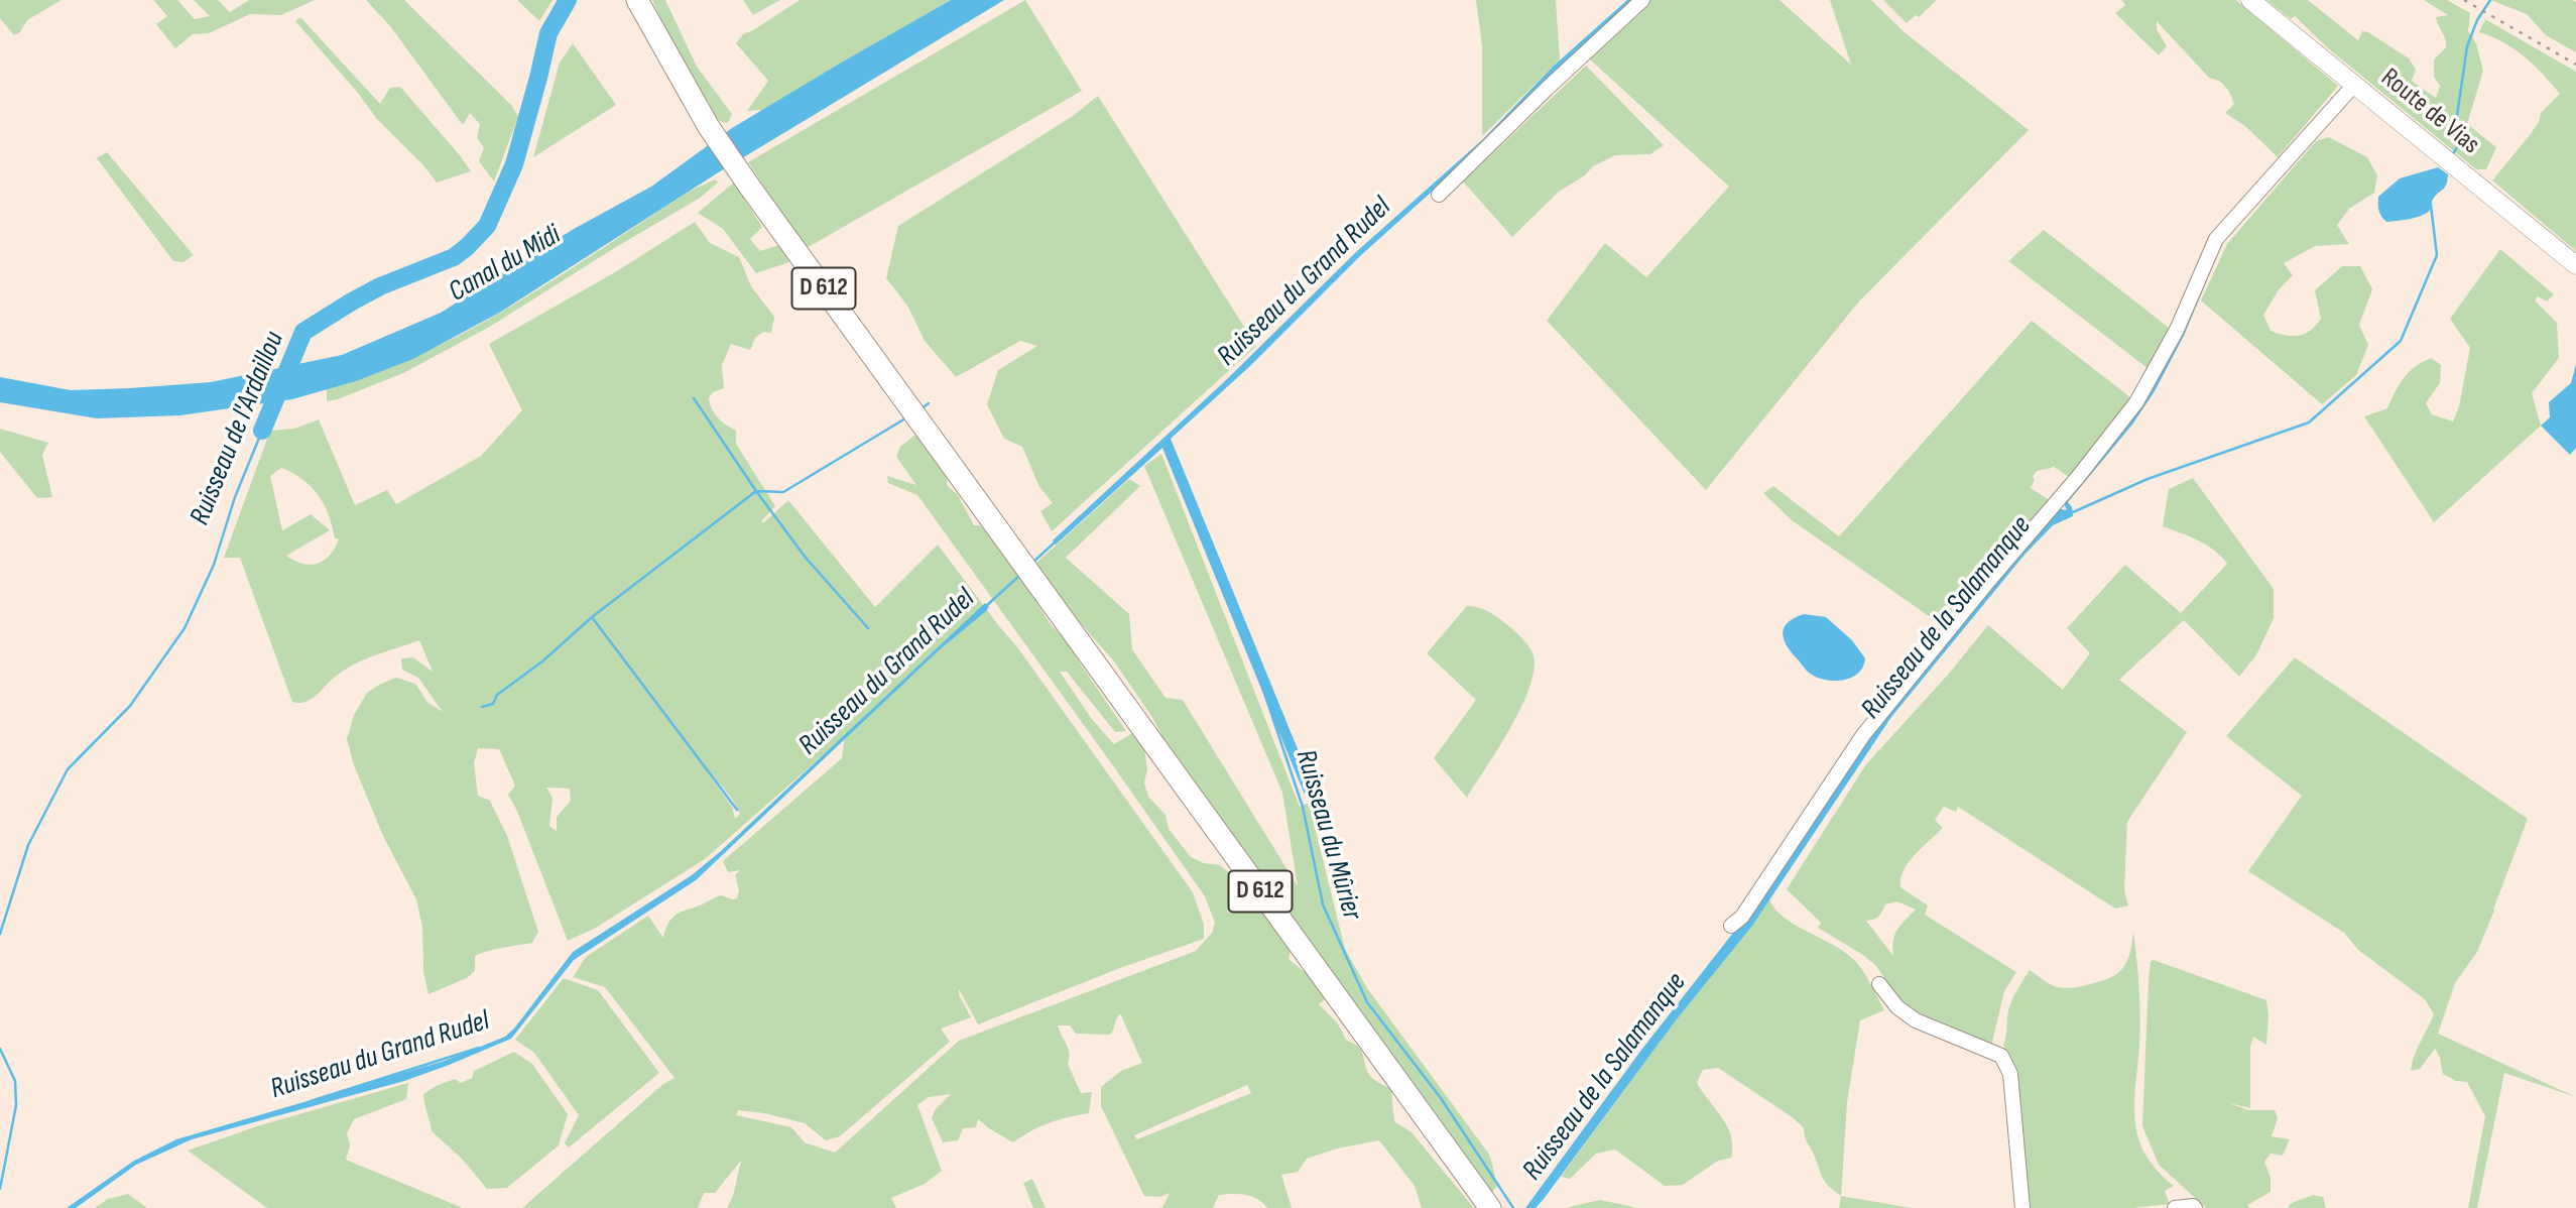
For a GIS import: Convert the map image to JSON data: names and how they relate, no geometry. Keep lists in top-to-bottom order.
{
  "streets": {
    "highway": ["D 612"],
    "main road": ["Route de Vias"]
  },
  "water": [
    "Canal du Midi",
    "Ruisseau du Grand Rudel",
    "Ruisseau de l'Ardaillou",
    "Ruisseau de la Salamanque",
    "Ruisseau du Mûrier"
  ]
}
